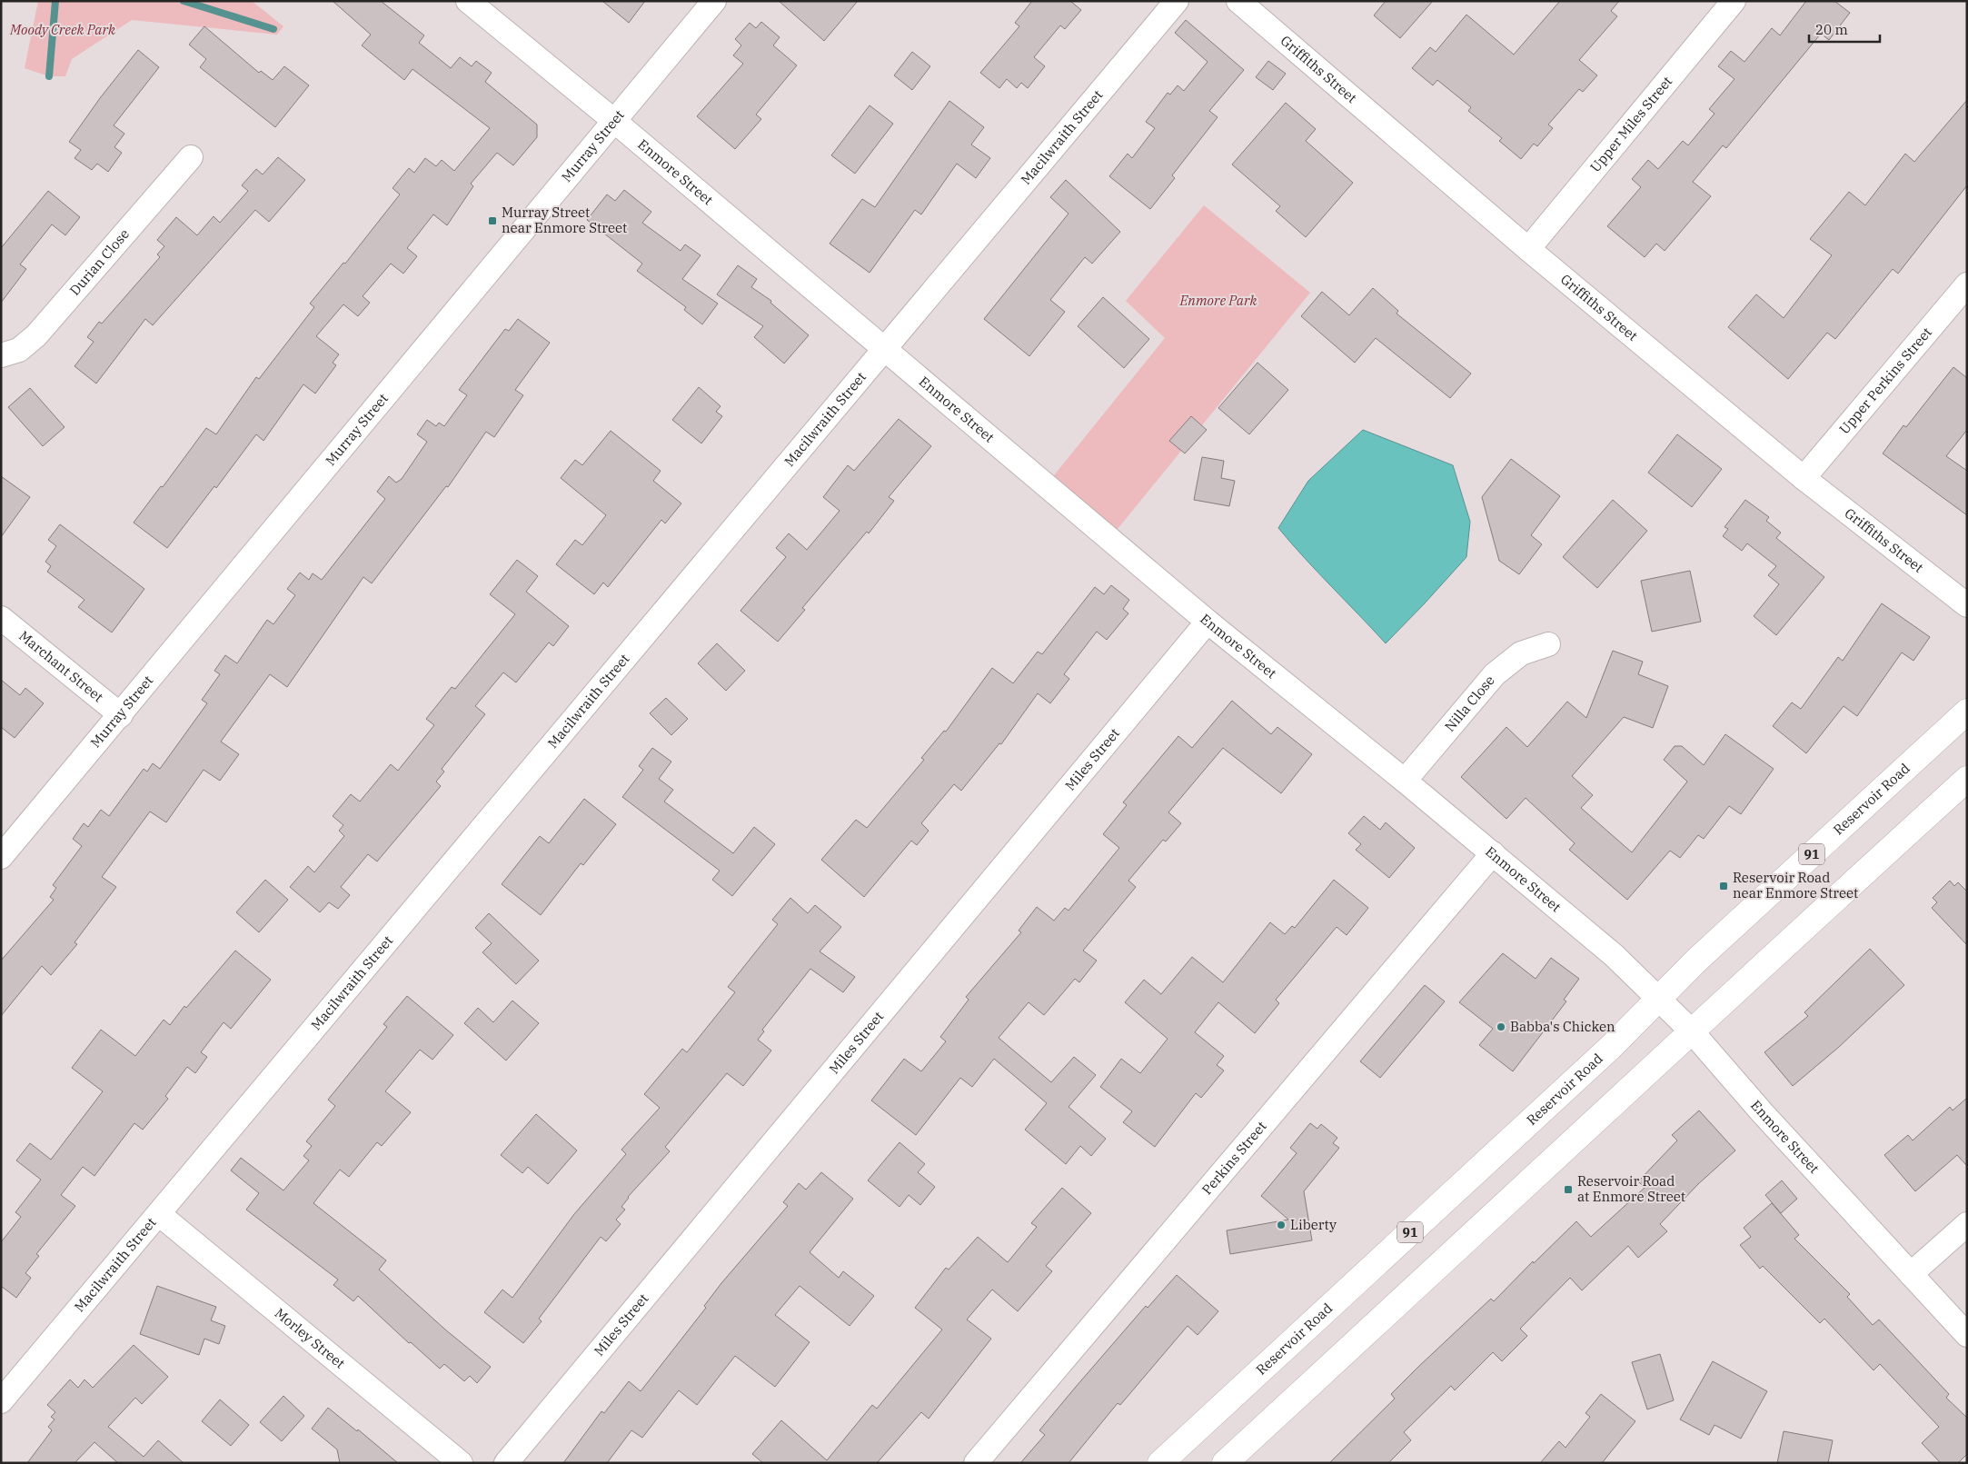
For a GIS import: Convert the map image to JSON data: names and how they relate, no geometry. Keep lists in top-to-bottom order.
{
  "streets": {
    "main road": ["Reservoir Road", "91"],
    "street": [
      "Griffiths Street",
      "Upper Miles Street",
      "Macilwraith Street",
      "Murray Street",
      "Enmore Street",
      "Durian Close",
      "Upper Perkins Street",
      "Marchant Street",
      "Nilla Close",
      "Miles Street",
      "Perkins Street",
      "Morley Street"
    ]
  },
  "crossings": [
    ["Griffiths Street", "Upper Miles Street"],
    ["Griffiths Street", "Upper Perkins Street"],
    ["Macilwraith Street", "Enmore Street"],
    ["Macilwraith Street", "Morley Street"],
    ["Murray Street", "Enmore Street"],
    ["Murray Street", "Marchant Street"],
    ["Enmore Street", "Nilla Close"],
    ["Enmore Street", "Miles Street"],
    ["Enmore Street", "Reservoir Road"],
    ["Enmore Street", "Perkins Street"]
  ],
  "parks": ["Moody Creek Park", "Enmore Park"],
  "places": {
    "transit": ["Murray Street near Enmore Street", "Reservoir Road near Enmore Street", "Reservoir Road at Enmore Street"],
    "other": ["Babba's Chicken", "Liberty"]
  },
  "scale_bar": "20 m"
}
